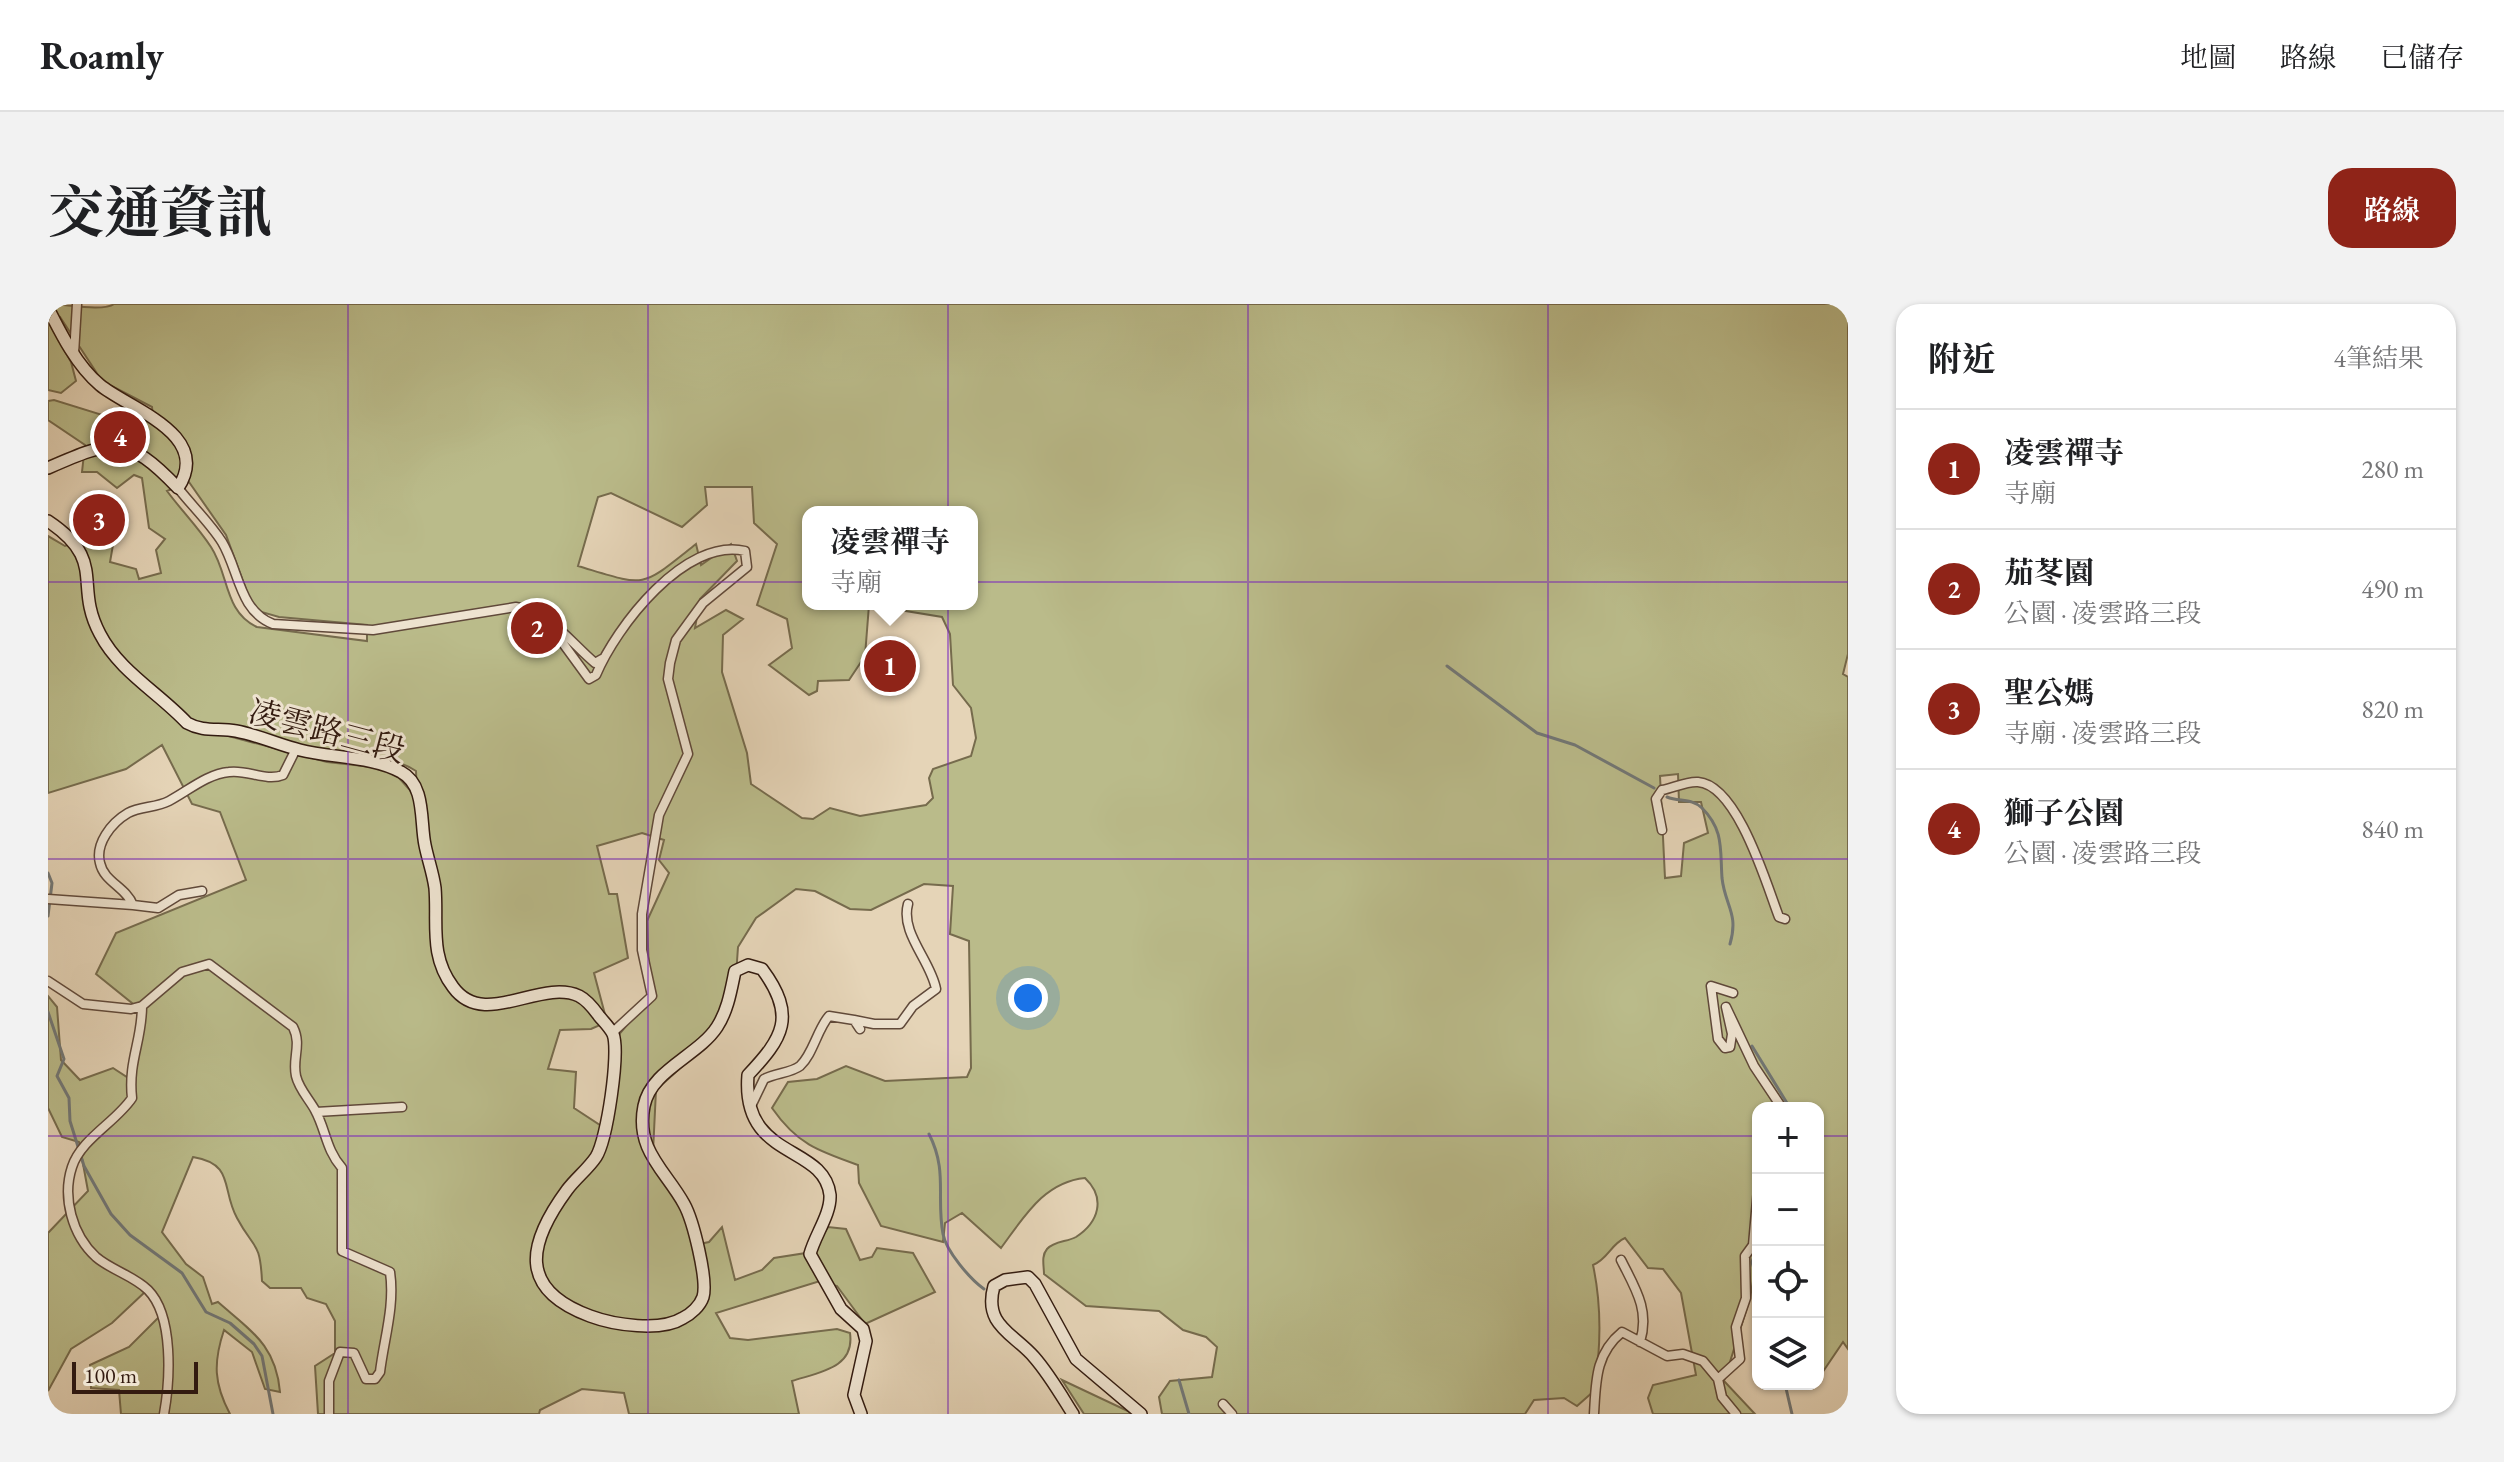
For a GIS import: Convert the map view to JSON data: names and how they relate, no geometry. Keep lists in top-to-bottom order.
{
  "streets": {
    "street": ["凌雲路三段"]
  },
  "scale_bar": "100 m",
  "page": {
    "header": "Roamly",
    "nav": ["地圖", "路線", "已儲存"],
    "title": "交通資訊",
    "buttons": "路線",
    "heading": ["附近", "4筆結果"],
    "pins": [
      "4",
      "3",
      "2",
      "1"
    ],
    "list": [
      {
        "mark": "1",
        "name": "凌雲禪寺",
        "note": "寺廟",
        "value": "280 m"
      },
      {
        "mark": "2",
        "name": "茄苳園",
        "note": "公園 · 凌雲路三段",
        "value": "490 m"
      },
      {
        "mark": "3",
        "name": "聖公媽",
        "note": "寺廟 · 凌雲路三段",
        "value": "820 m"
      },
      {
        "mark": "4",
        "name": "獅子公園",
        "note": "公園 · 凌雲路三段",
        "value": "840 m"
      }
    ],
    "popup": ["凌雲禪寺", "寺廟"],
    "map_buttons": ["+", "−"],
    "scale": "100 m"
  }
}
